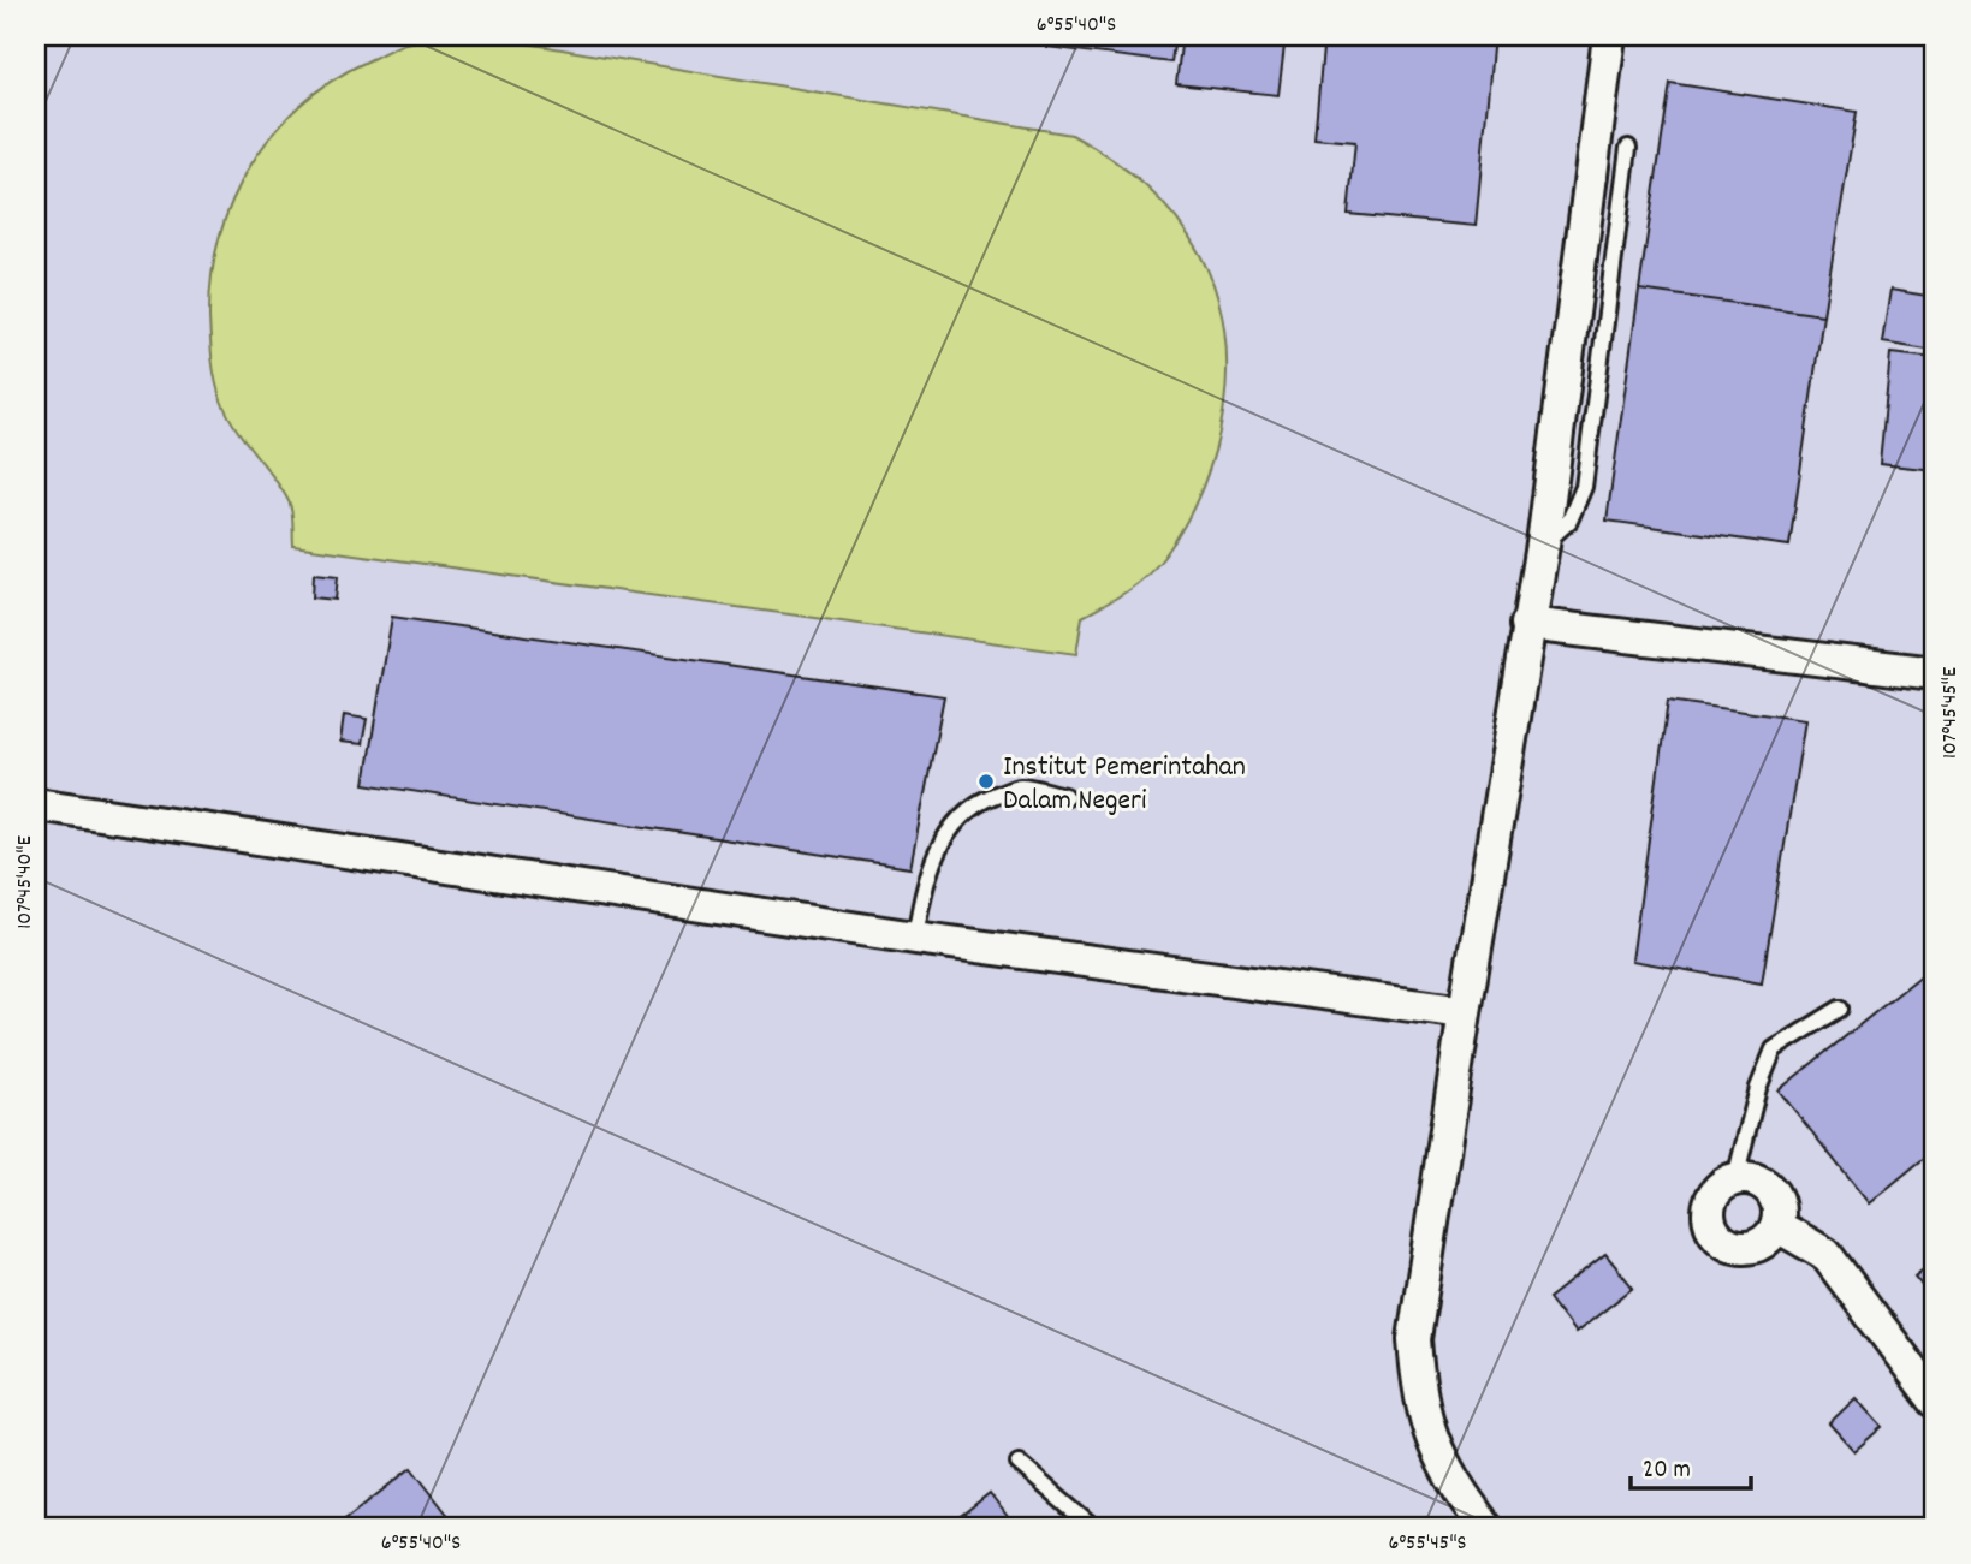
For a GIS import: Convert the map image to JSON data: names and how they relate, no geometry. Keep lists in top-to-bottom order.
{
  "places": ["Institut Pemerintahan Dalam Negeri"],
  "scale_bar": "20 m",
  "coordinates": [
    "6°55'40\"S",
    "107°45'45\"E",
    "107°45'40\"E",
    "6°55'45\"S"
  ]
}
